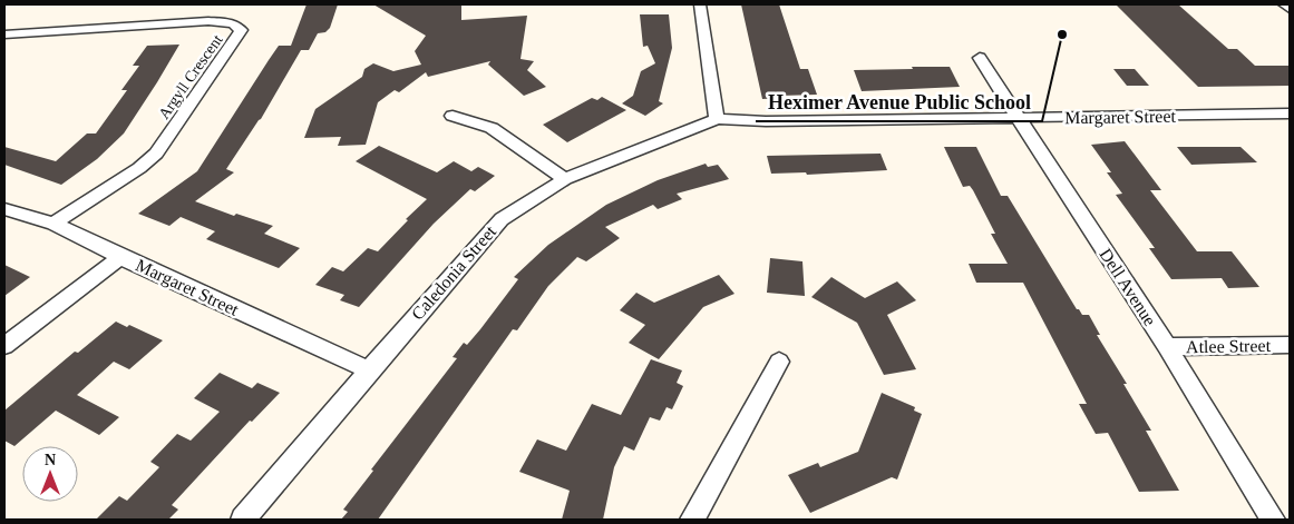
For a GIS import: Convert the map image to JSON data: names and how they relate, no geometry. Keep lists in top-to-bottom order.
{
  "streets": {
    "street": [
      "Argyll Crescent",
      "Margaret Street",
      "Caledonia Street",
      "Dell Avenue",
      "Atlee Street"
    ]
  },
  "crossings": [
    ["Argyll Crescent", "Margaret Street"],
    ["Margaret Street", "Caledonia Street"],
    ["Margaret Street", "Dell Avenue"],
    ["Dell Avenue", "Atlee Street"]
  ],
  "places": ["Heximer Avenue Public School"],
  "north": "top"
}
